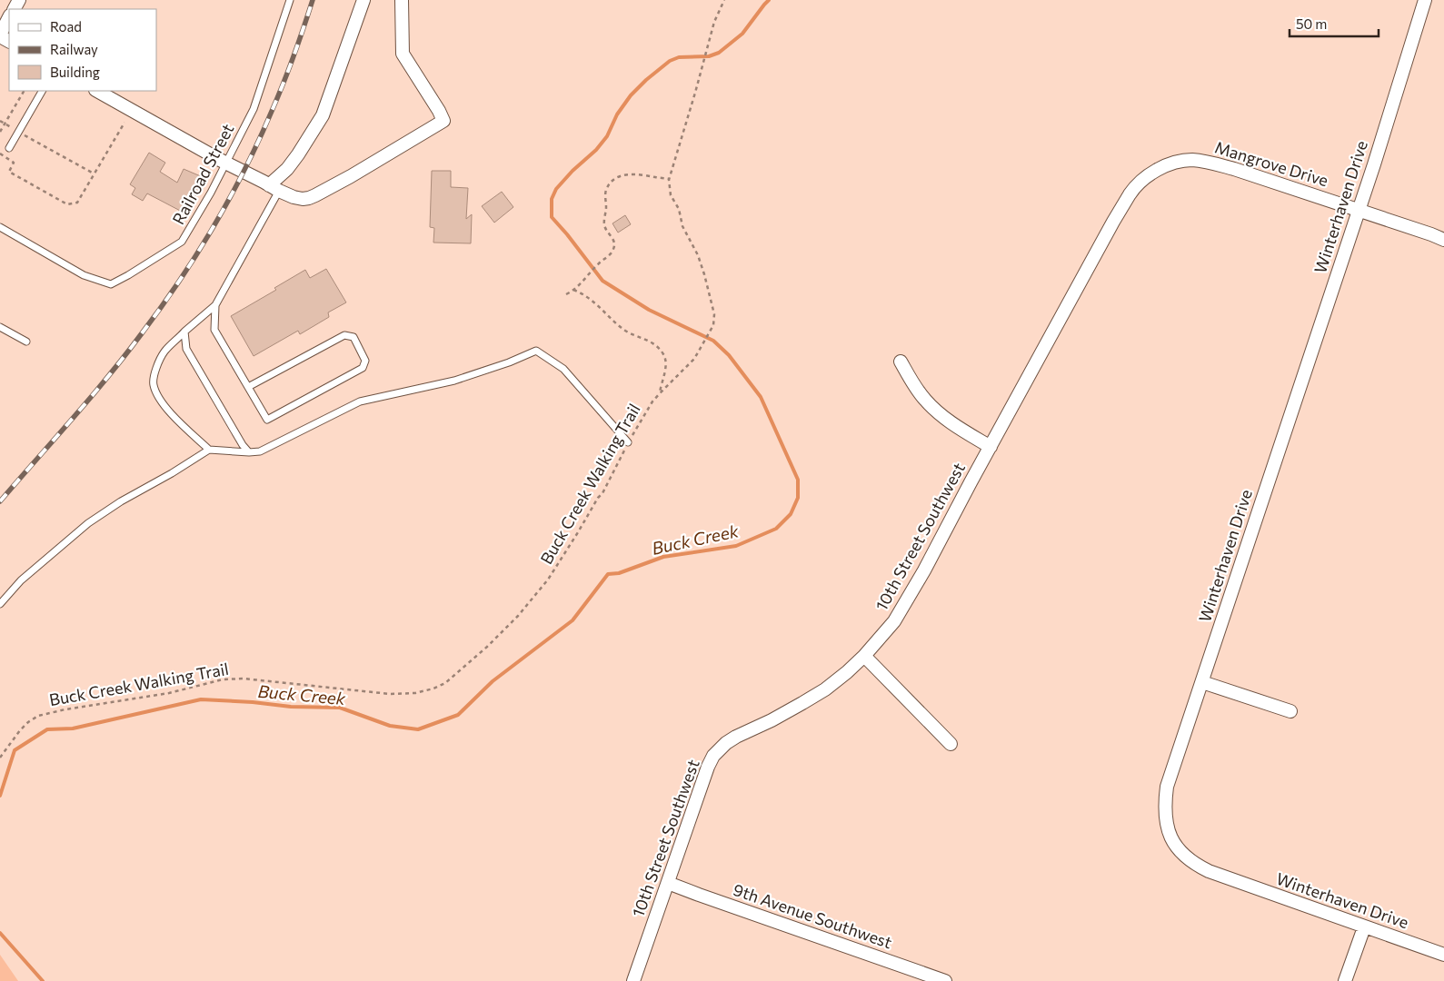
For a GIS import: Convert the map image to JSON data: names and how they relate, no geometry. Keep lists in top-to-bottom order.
{
  "streets": {
    "street": [
      "Mangrove Drive",
      "Winterhaven Drive",
      "10th Street Southwest",
      "9th Avenue Southwest"
    ],
    "lane": ["Railroad Street"],
    "path": ["Buck Creek Walking Trail"]
  },
  "crossings": [
    ["Mangrove Drive", "Winterhaven Drive"],
    ["Mangrove Drive", "10th Street Southwest"],
    ["10th Street Southwest", "9th Avenue Southwest"]
  ],
  "water": ["Buck Creek"],
  "legend": ["Road", "Railway", "Building"],
  "scale_bar": "50 m"
}
